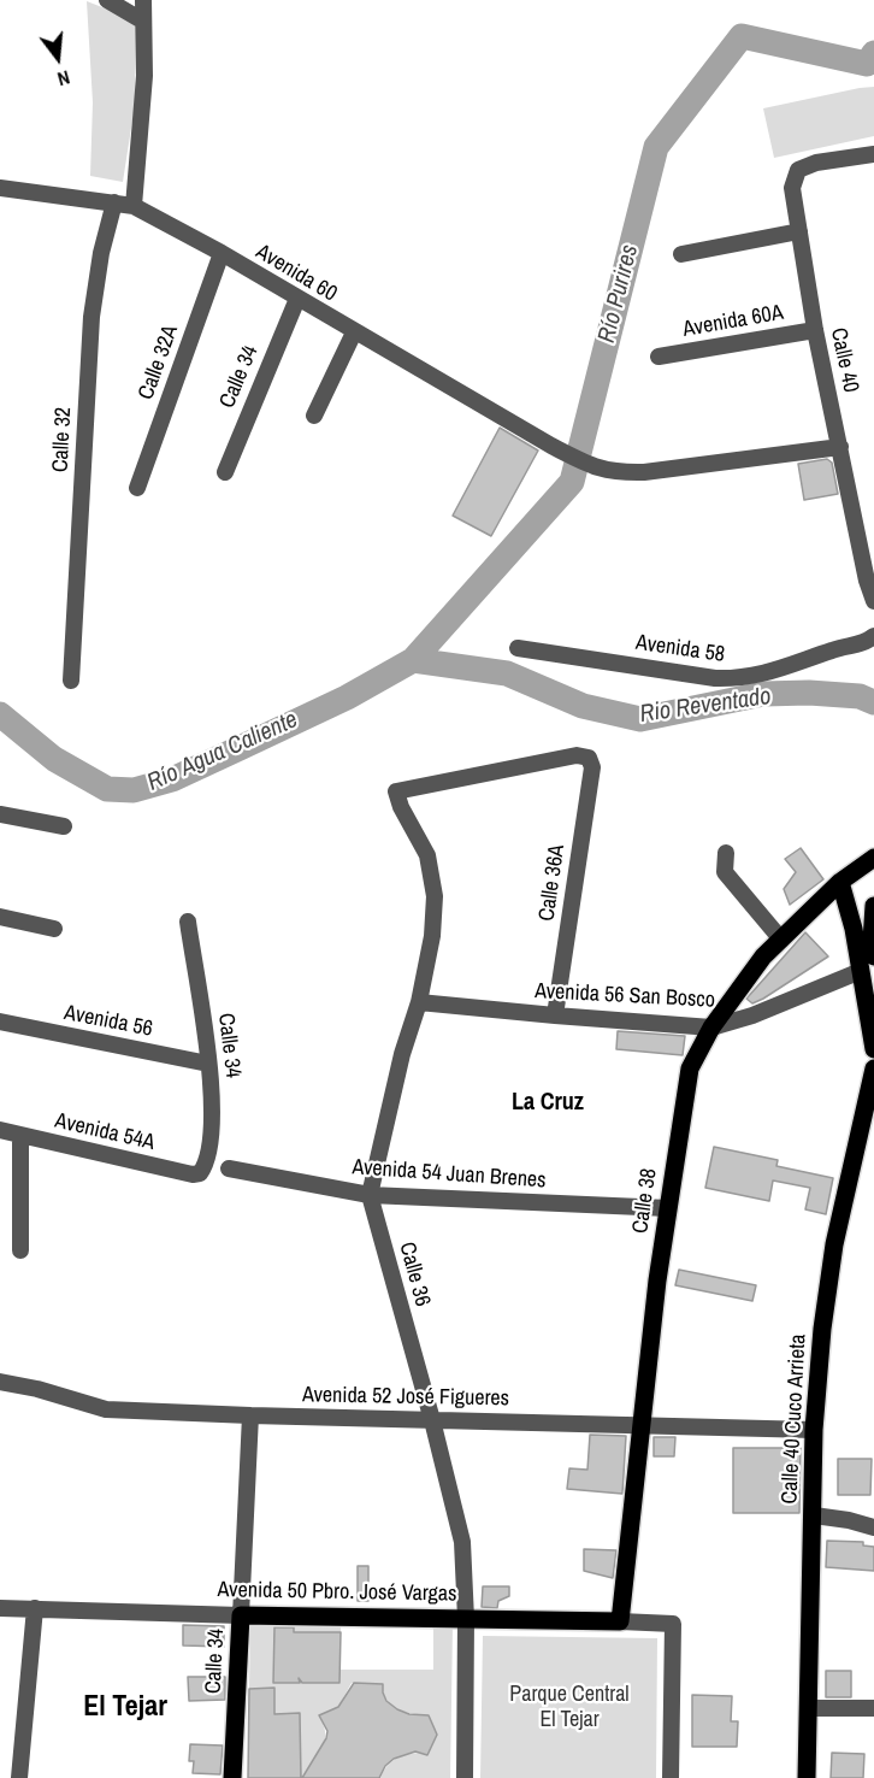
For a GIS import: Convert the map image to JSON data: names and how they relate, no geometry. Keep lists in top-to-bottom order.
{
  "streets": {
    "main road": [
      "Calle 34",
      "Calle 38",
      "Calle 40 Cuco Arrieta",
      "Avenida 50 Pbro. José Vargas"
    ],
    "street": [
      "Avenida 60",
      "Avenida 60A",
      "Calle 40",
      "Calle 32A",
      "Calle 32",
      "Avenida 58",
      "Calle 36A",
      "Avenida 56 San Bosco",
      "Avenida 56",
      "Avenida 54A",
      "Avenida 54 Juan Brenes",
      "Calle 36",
      "Avenida 52 José Figueres"
    ]
  },
  "crossings": [
    ["Avenida 60", "Calle 40"],
    ["Avenida 60", "Calle 32A"],
    ["Avenida 60", "Calle 34"],
    ["Avenida 60", "Calle 32"],
    ["Avenida 60A", "Calle 40"],
    ["Calle 34", "Avenida 56"],
    ["Calle 34", "Avenida 54A"],
    ["Calle 34", "Avenida 52 José Figueres"],
    ["Calle 34", "Avenida 50 Pbro. José Vargas"],
    ["Calle 36A", "Avenida 56 San Bosco"],
    ["Calle 36A", "Calle 36"],
    ["Avenida 56 San Bosco", "Calle 38"],
    ["Avenida 56 San Bosco", "Calle 36"],
    ["Avenida 54 Juan Brenes", "Calle 38"],
    ["Avenida 54 Juan Brenes", "Calle 36"],
    ["Calle 38", "Avenida 52 José Figueres"],
    ["Calle 38", "Avenida 50 Pbro. José Vargas"],
    ["Calle 36", "Avenida 52 José Figueres"],
    ["Calle 36", "Avenida 50 Pbro. José Vargas"],
    ["Avenida 52 José Figueres", "Calle 40 Cuco Arrieta"]
  ],
  "districts": ["La Cruz", "El Tejar"],
  "water": ["Río Purires", "Rio Reventado", "Río Agua Caliente"],
  "parks": ["Parque Central El Tejar"],
  "north": "bottom"
}
